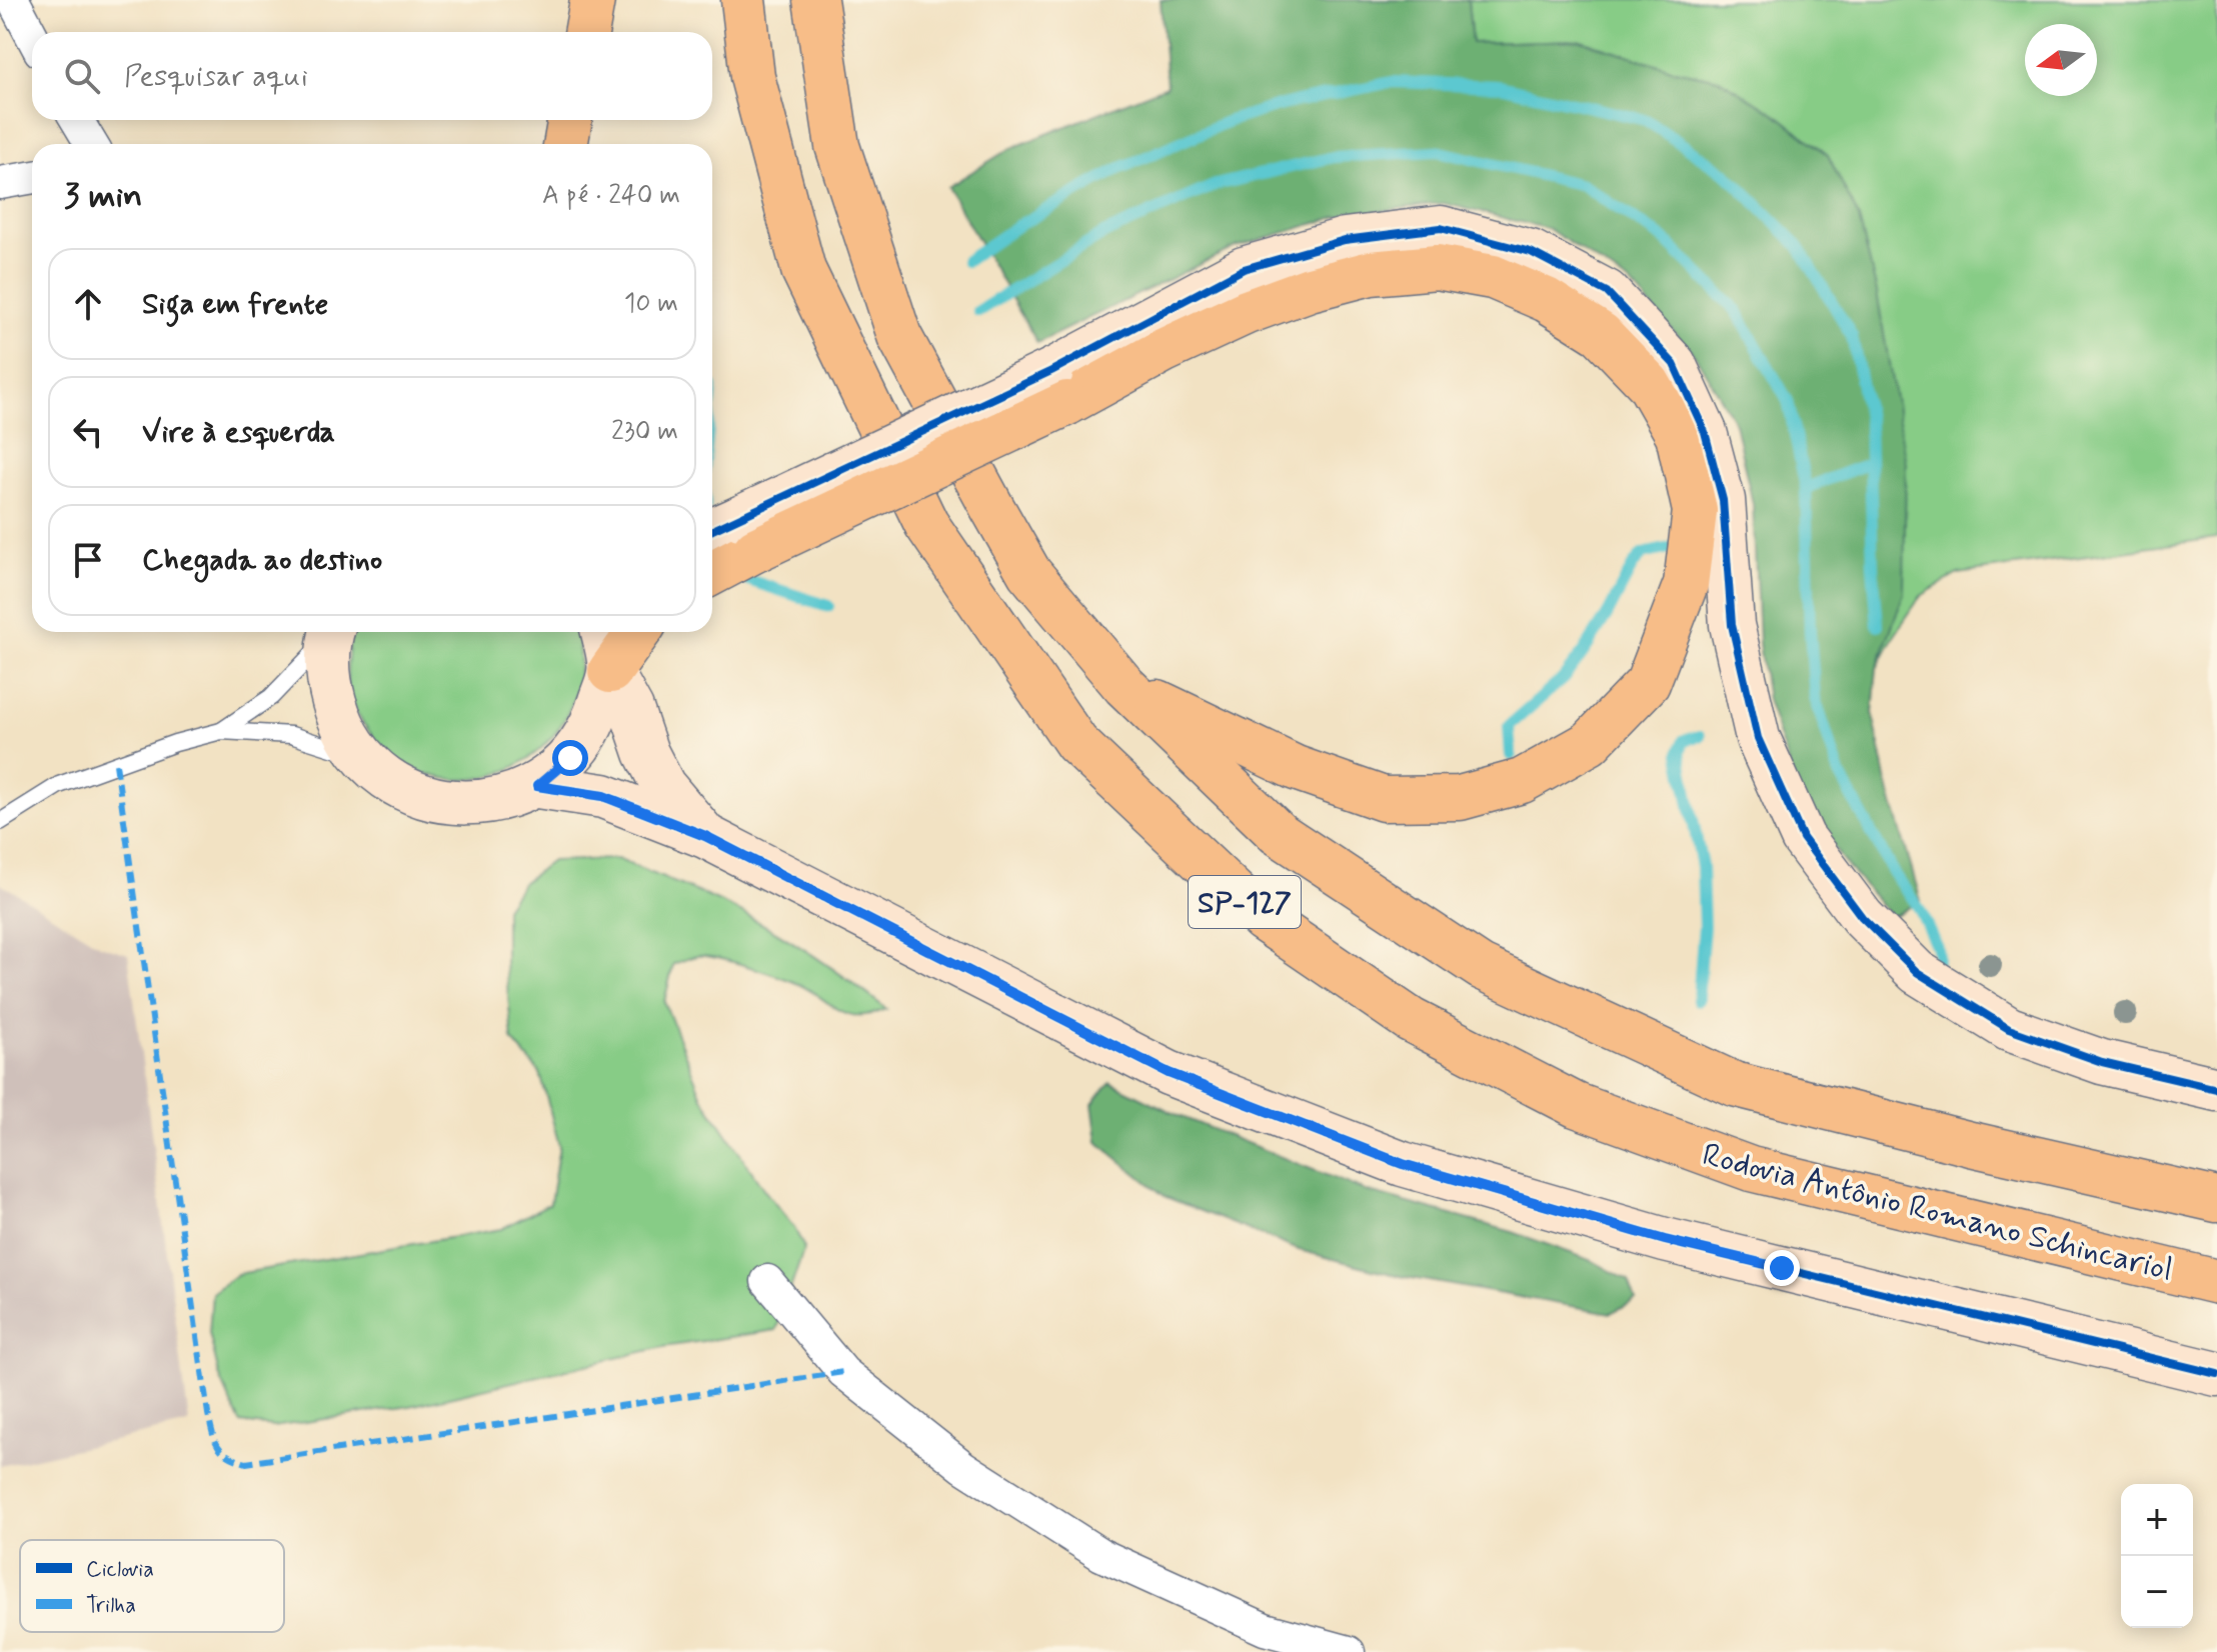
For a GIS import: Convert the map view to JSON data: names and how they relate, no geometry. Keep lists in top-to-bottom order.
{
  "streets": {
    "highway": ["SP-127", "Rodovia Antônio Romano Schincariol"]
  },
  "legend": ["Ciclovia", "Trilha"],
  "north": "left",
  "page": {
    "search": "Pesquisar aqui",
    "heading": ["3 min", "A pé · 240 m"],
    "list": [
      ["Siga em frente", "10 m"],
      ["Vire à esquerda", "230 m"],
      "Chegada ao destino"
    ],
    "map_buttons": ["+", "−"]
  }
}
